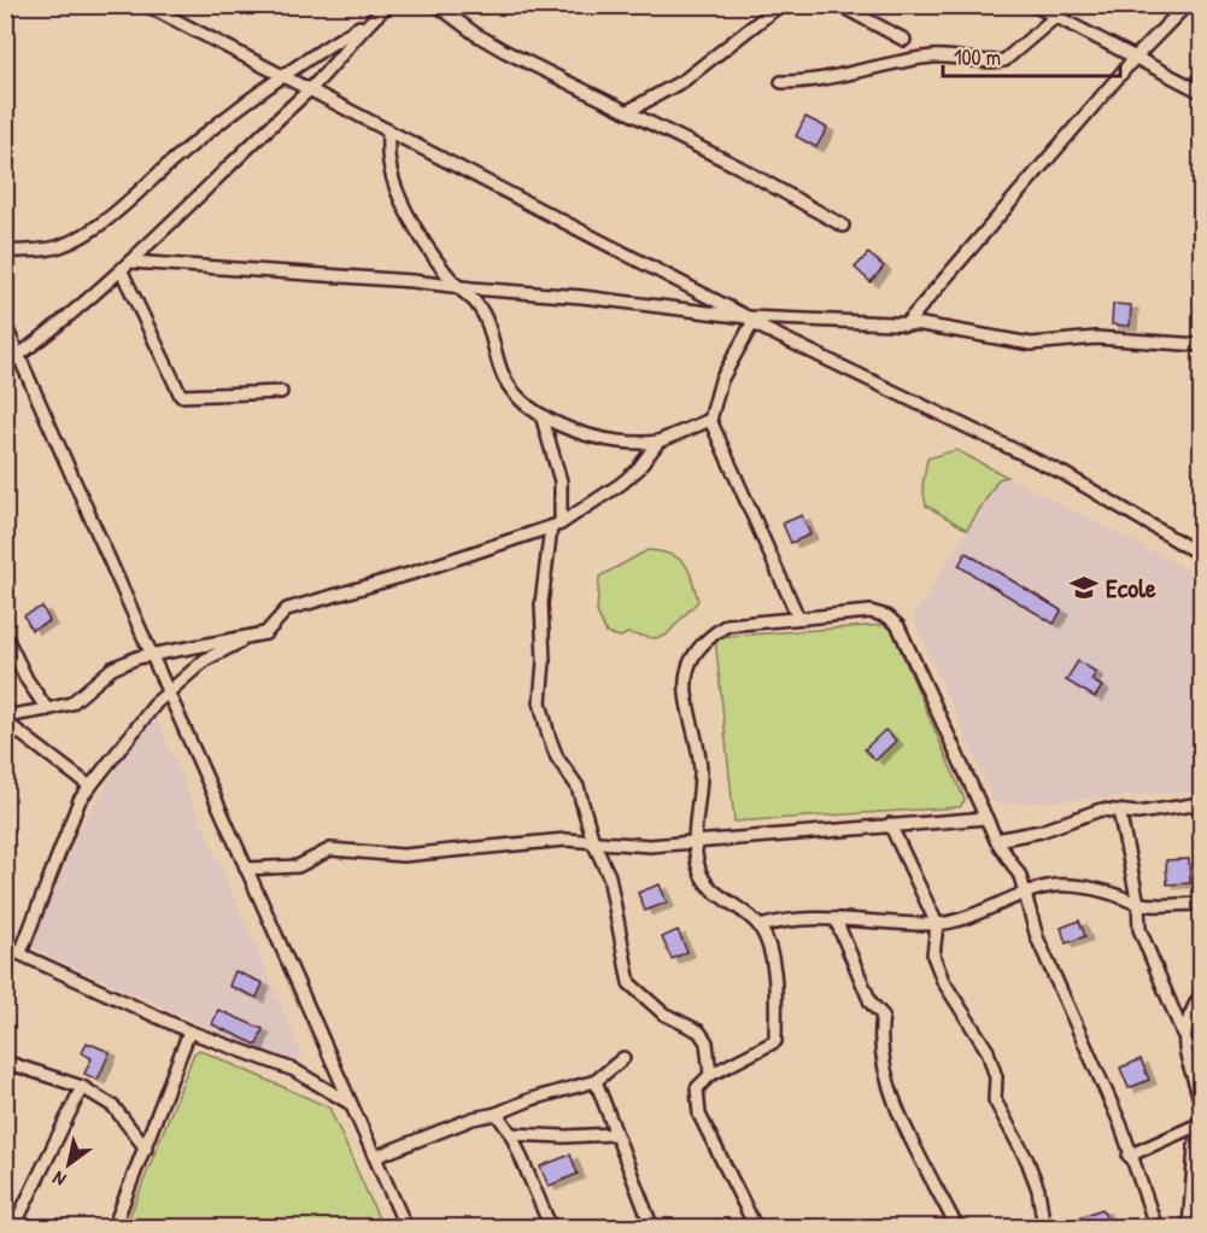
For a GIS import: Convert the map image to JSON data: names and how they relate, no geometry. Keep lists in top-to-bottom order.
{
  "places": {
    "school or university": ["Ecole"]
  },
  "scale_bar": "100 m",
  "north": "bottom left"
}
